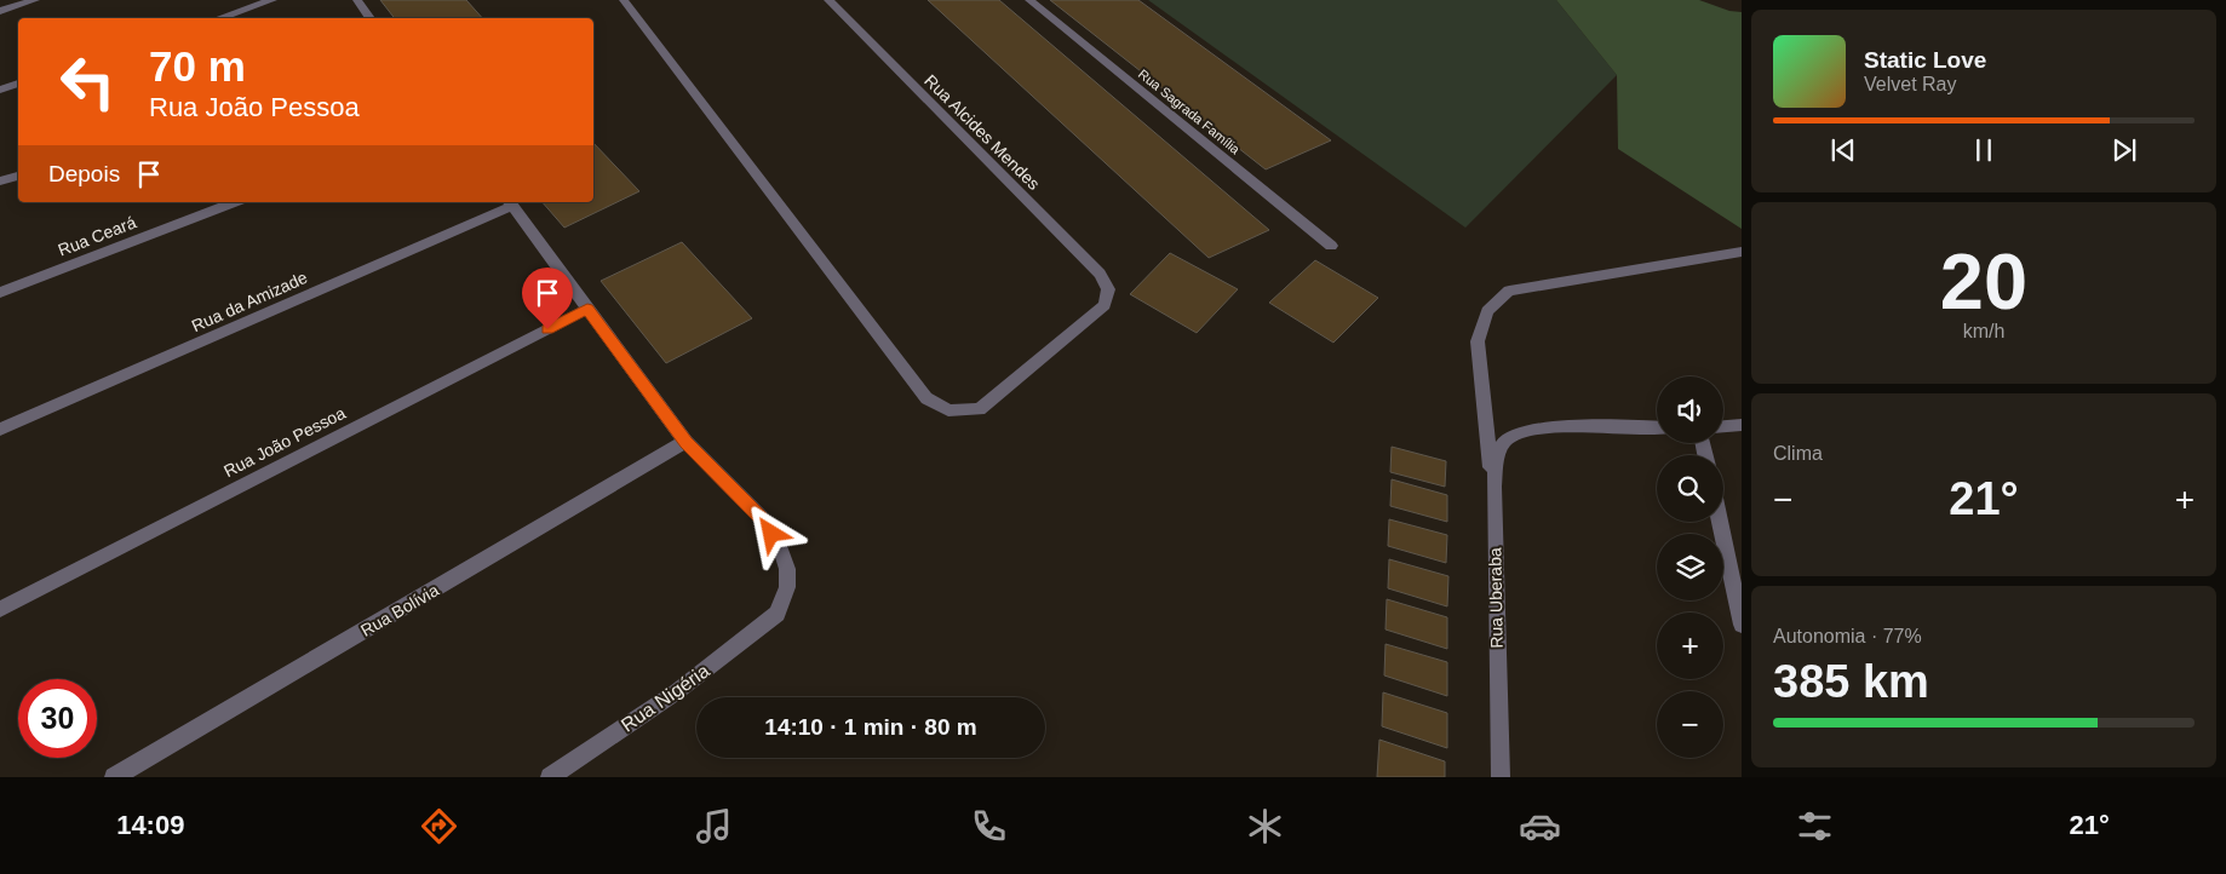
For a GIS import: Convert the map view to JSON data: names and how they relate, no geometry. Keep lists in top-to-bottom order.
{
  "streets": {
    "street": [
      "Rua Sagrada Família",
      "Rua Alcides Mendes",
      "Rua Ceará",
      "Rua da Amizade",
      "Rua João Pessoa",
      "Rua Uberaba",
      "Rua Bolívia",
      "Rua Nigéria"
    ]
  },
  "crossings": [
    ["Rua Bolívia", "Rua Nigéria"]
  ],
  "page": {
    "turn": ["70 m", "Rua João Pessoa"],
    "song": ["Static Love", "Velvet Ray"],
    "then": "Depois",
    "tile": [
      ["20", "km/h"],
      "Clima",
      ["Autonomia · 77%", "385 km"]
    ],
    "map_buttons": ["+", "−"],
    "heat": ["−", "21°", "+"],
    "limit": "30",
    "trip": "14:10 · 1 min · 80 m",
    "tabs": ["14:09", "21°"]
  }
}
